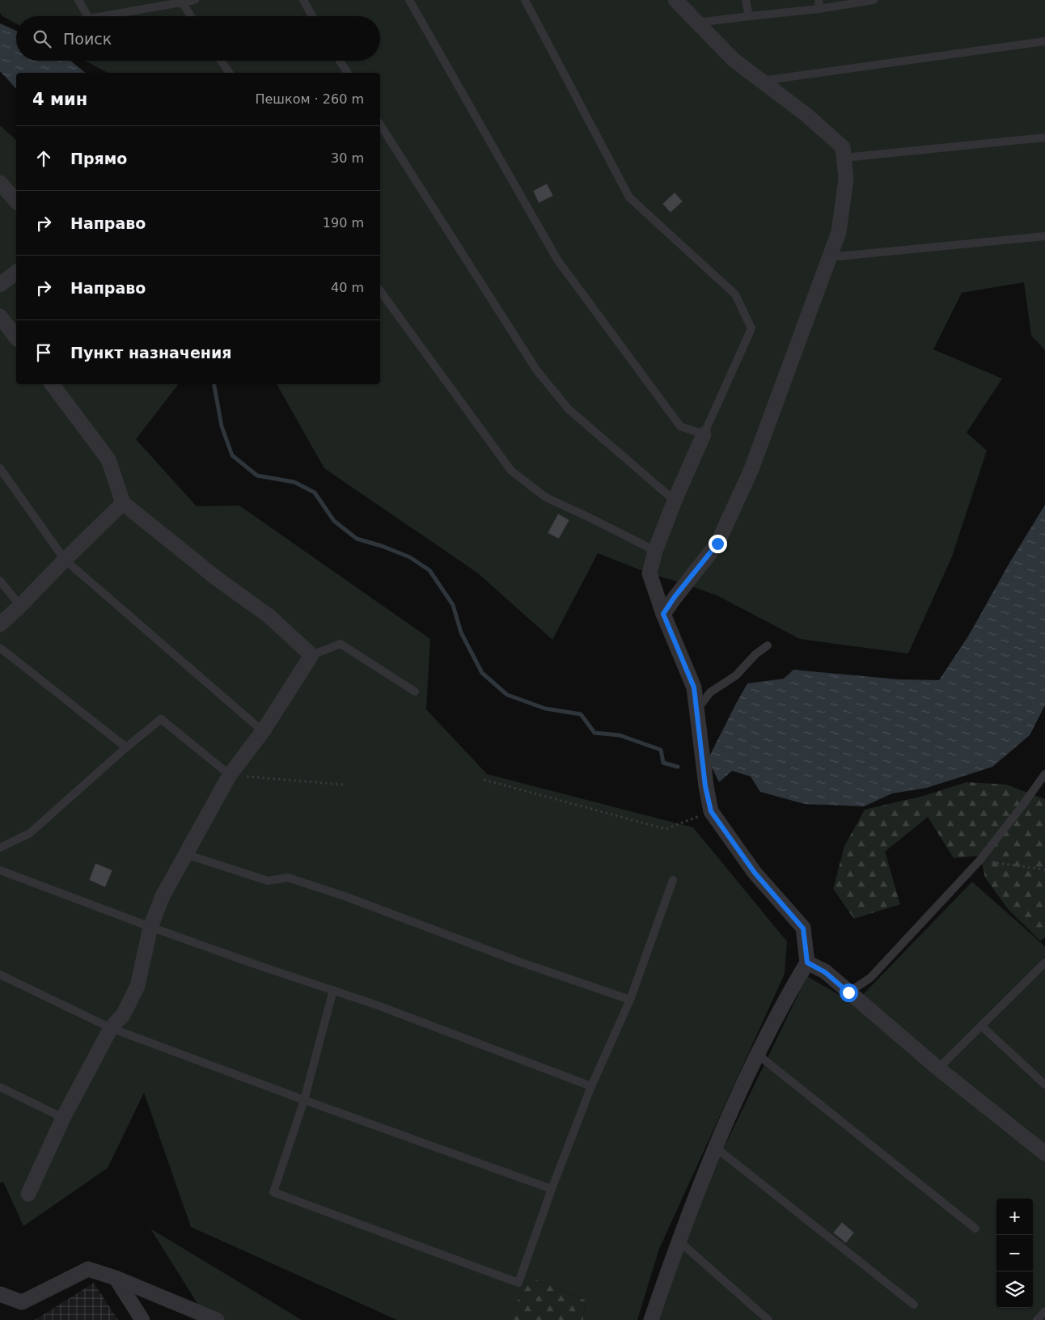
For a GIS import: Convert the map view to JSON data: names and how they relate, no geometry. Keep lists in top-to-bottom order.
{
  "page": {
    "search": "Поиск",
    "heading": ["4 мин", "Пешком · 260 m"],
    "list": [
      ["Прямо", "30 m"],
      ["Направо", "190 m"],
      ["Направо", "40 m"],
      "Пункт назначения"
    ],
    "map_buttons": ["+", "−"]
  }
}
